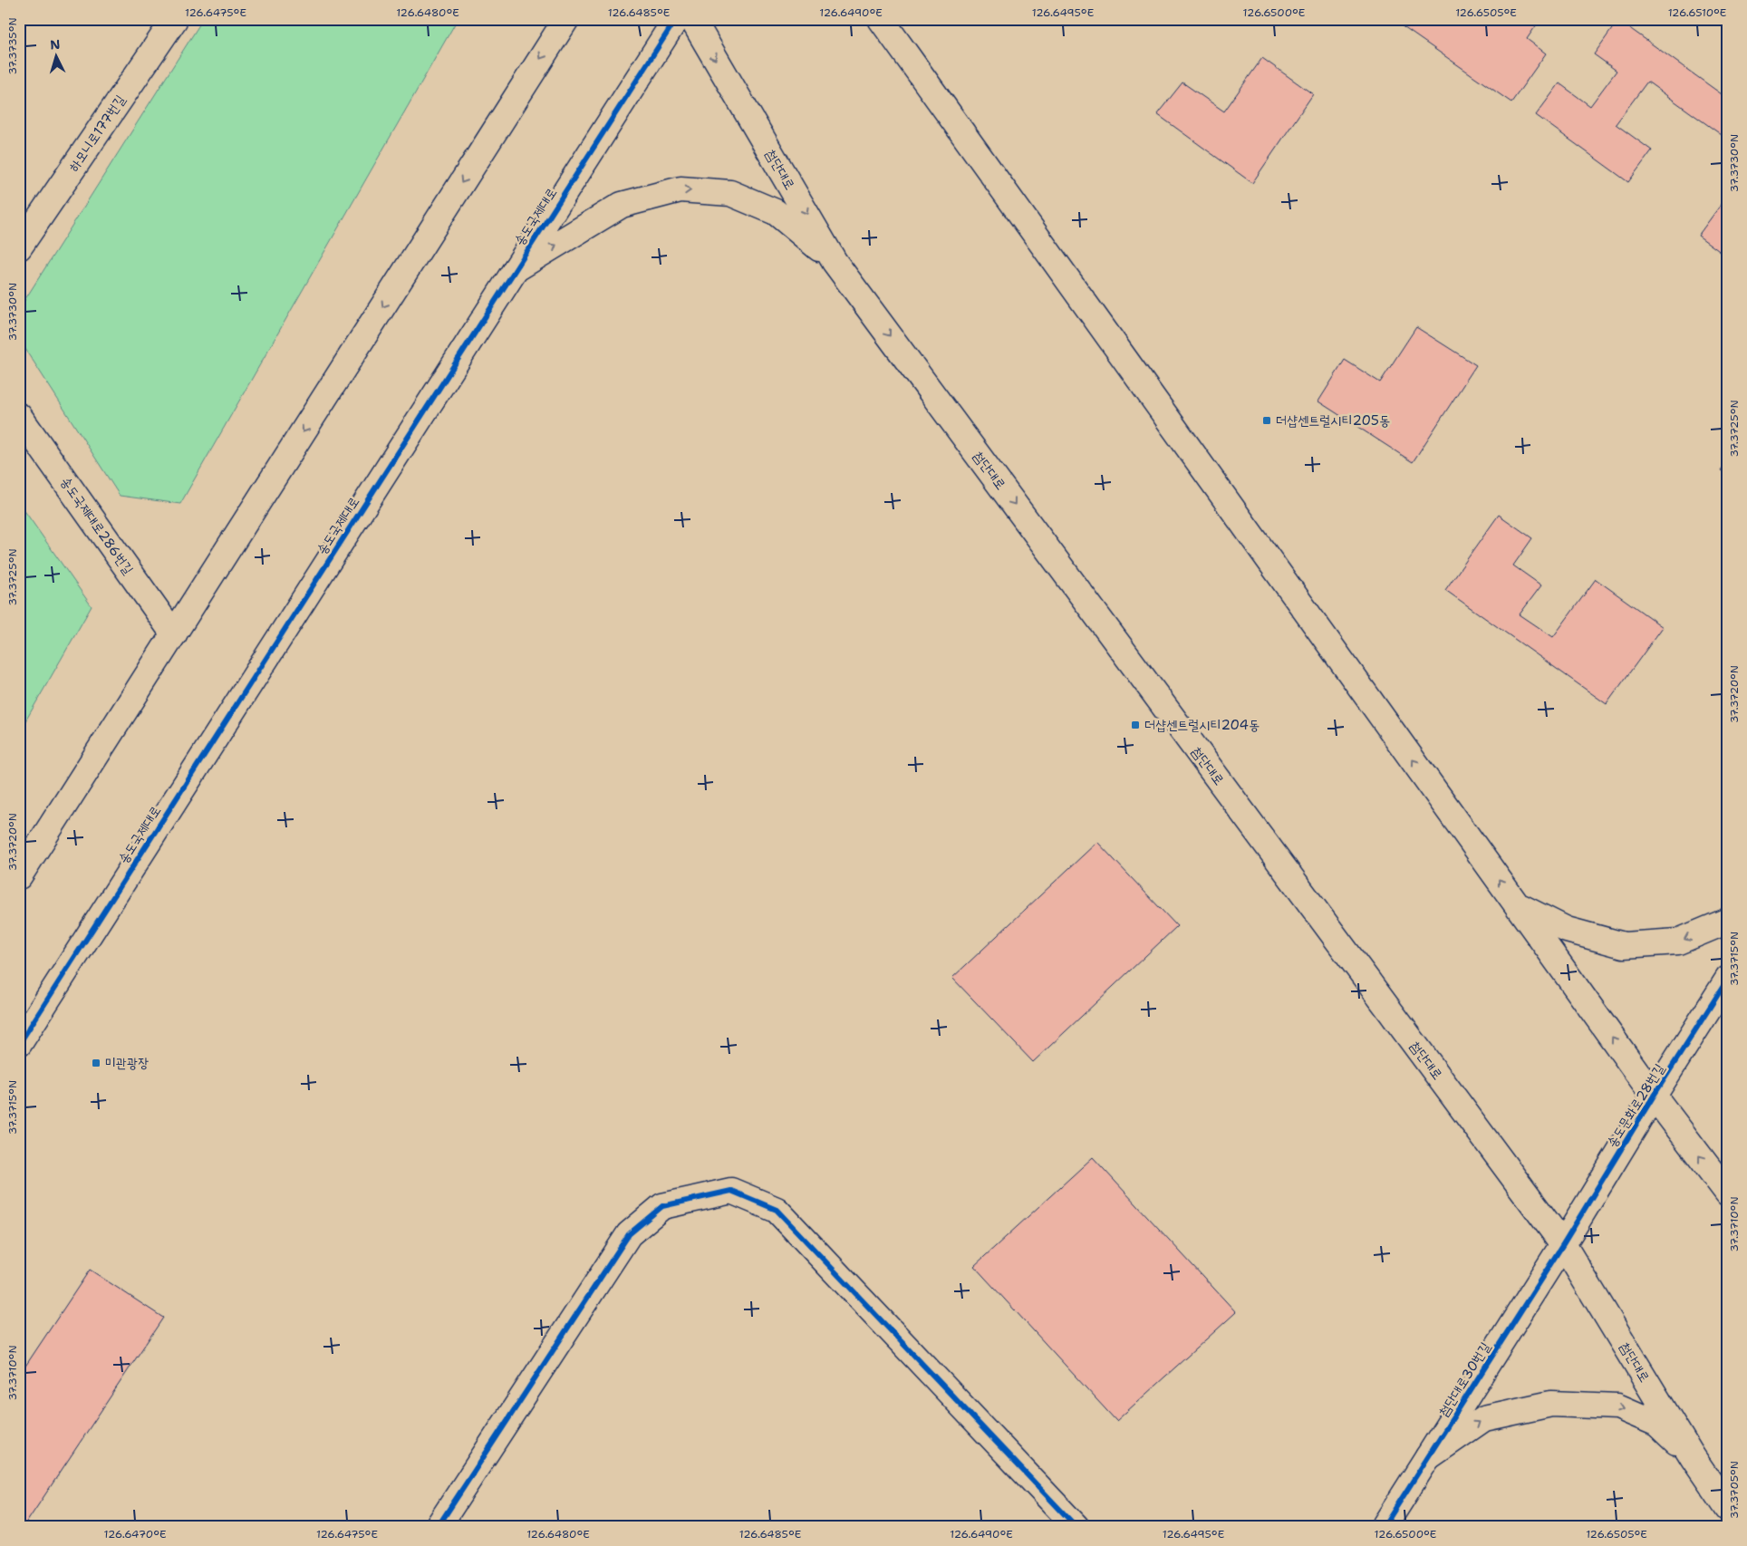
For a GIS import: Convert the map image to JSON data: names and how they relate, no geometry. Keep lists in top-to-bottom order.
{
  "streets": {
    "street": [
      "하모니로177번길",
      "첨단대로",
      "송도국제대로",
      "송도국제대로286번길",
      "송도문화로28번길",
      "첨단대로30번길"
    ]
  },
  "crossings": [
    ["첨단대로", "송도문화로28번길"],
    ["첨단대로", "첨단대로30번길"],
    ["송도문화로28번길", "첨단대로30번길"]
  ],
  "places": {
    "transit": ["더샵센트럴시티205동", "더샵센트럴시티204동", "미관광장"]
  },
  "north": "top",
  "coordinates": [
    "126.6475°E",
    "126.6480°E",
    "126.6485°E",
    "126.6490°E",
    "126.6495°E",
    "126.6500°E",
    "126.6505°E",
    "126.6510°E",
    "37.3735°N",
    "37.3730°N",
    "37.3725°N",
    "37.3720°N",
    "37.3715°N",
    "37.3710°N",
    "37.3705°N",
    "126.6470°E"
  ]
}
